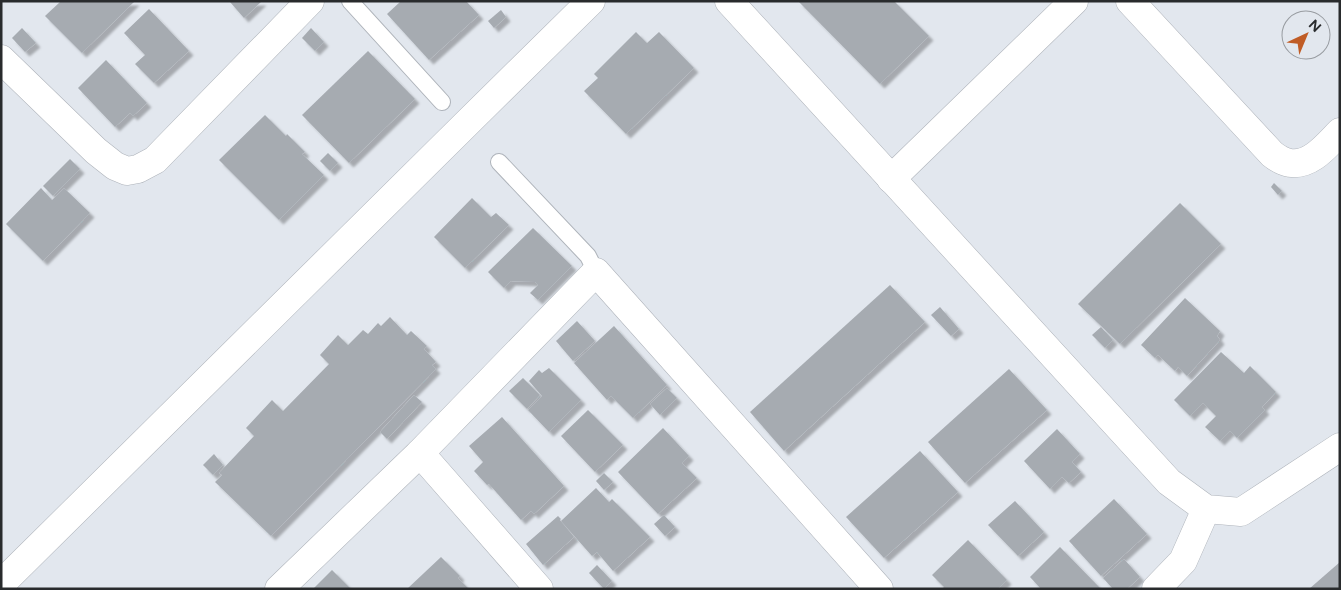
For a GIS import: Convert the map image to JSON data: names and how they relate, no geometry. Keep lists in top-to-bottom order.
{
  "north": "top right"
}
